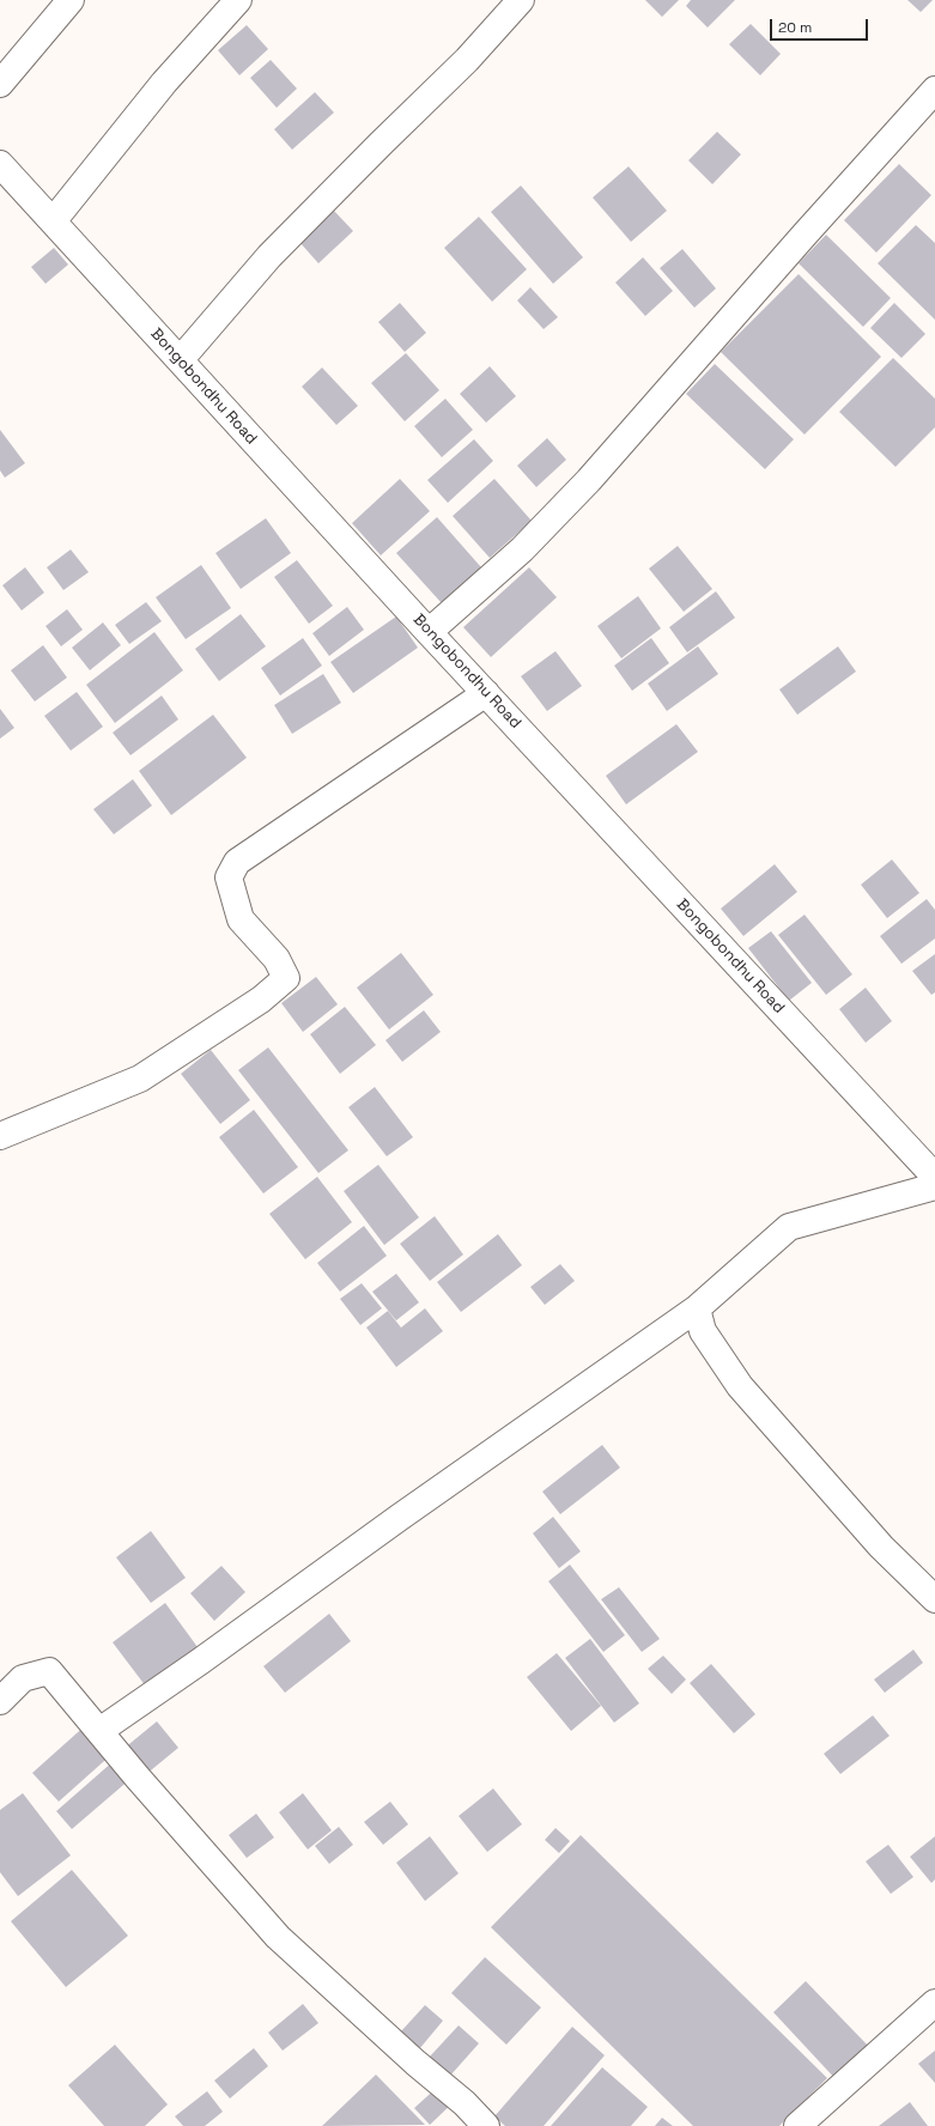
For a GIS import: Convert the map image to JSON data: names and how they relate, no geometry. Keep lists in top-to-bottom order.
{
  "streets": {
    "street": ["Bongobondhu Road"]
  },
  "scale_bar": "20 m"
}
